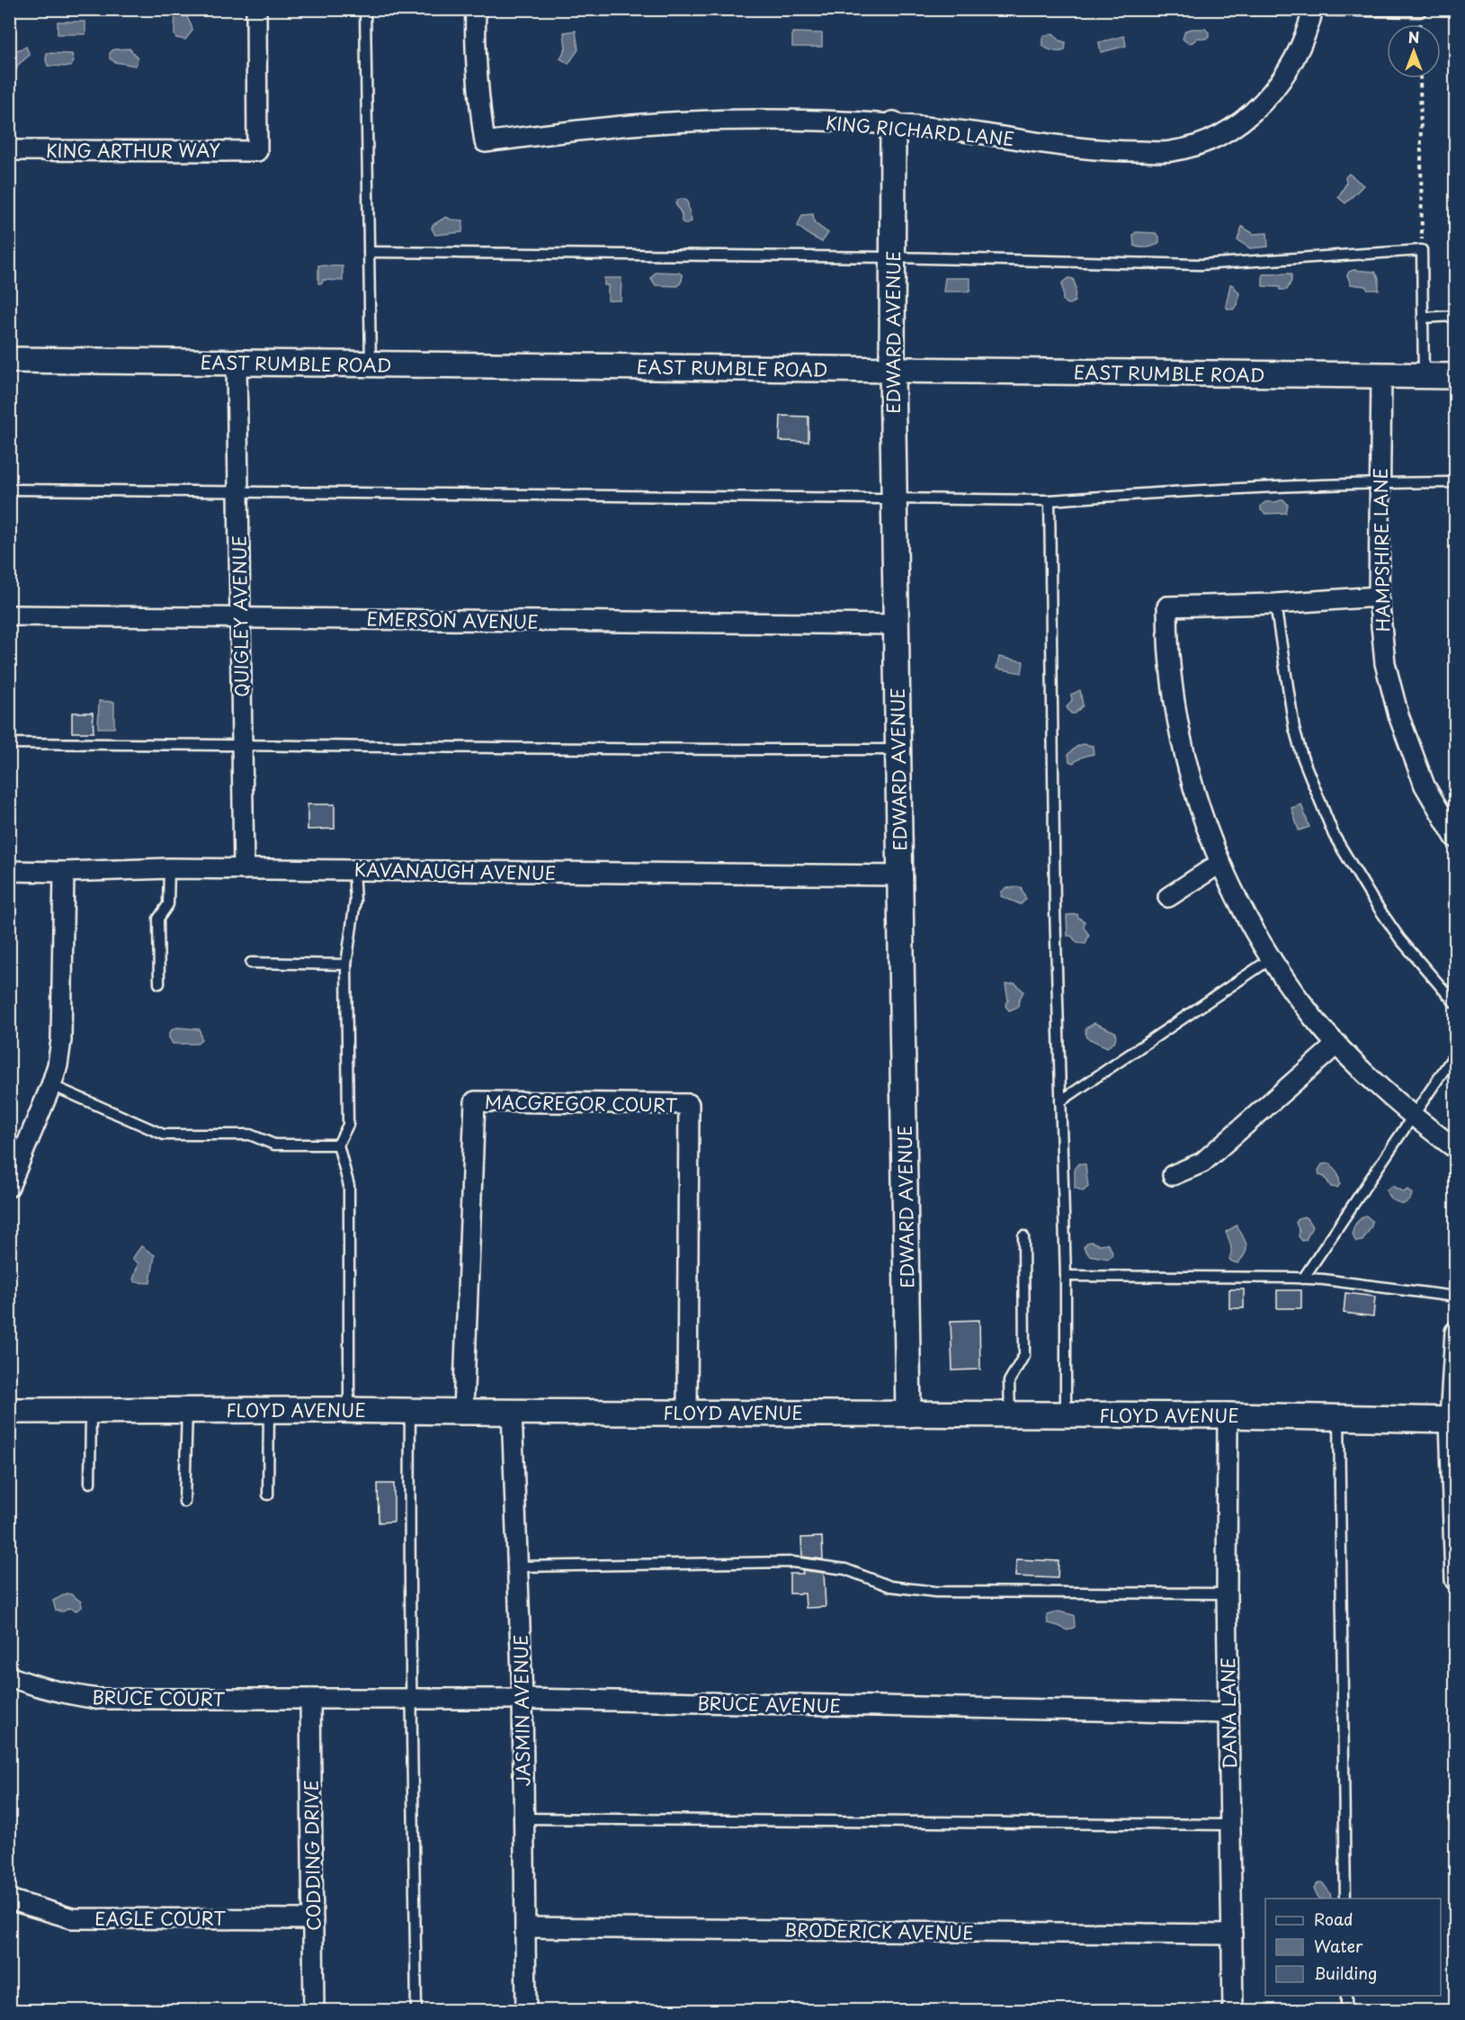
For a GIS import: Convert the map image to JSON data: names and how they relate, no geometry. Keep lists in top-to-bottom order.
{
  "streets": {
    "street": [
      "KING RICHARD LANE",
      "KING ARTHUR WAY",
      "EDWARD AVENUE",
      "EAST RUMBLE ROAD",
      "HAMPSHIRE LANE",
      "QUIGLEY AVENUE",
      "EMERSON AVENUE",
      "KAVANAUGH AVENUE",
      "MACGREGOR COURT",
      "FLOYD AVENUE",
      "BRUCE COURT",
      "BRUCE AVENUE",
      "JASMIN AVENUE",
      "DANA LANE",
      "CODDING DRIVE",
      "EAGLE COURT",
      "BRODERICK AVENUE"
    ]
  },
  "crossings": [
    ["KING RICHARD LANE", "EDWARD AVENUE"],
    ["EDWARD AVENUE", "EAST RUMBLE ROAD"],
    ["EDWARD AVENUE", "EMERSON AVENUE"],
    ["EDWARD AVENUE", "KAVANAUGH AVENUE"],
    ["EDWARD AVENUE", "FLOYD AVENUE"],
    ["EAST RUMBLE ROAD", "HAMPSHIRE LANE"],
    ["EAST RUMBLE ROAD", "QUIGLEY AVENUE"],
    ["QUIGLEY AVENUE", "EMERSON AVENUE"],
    ["QUIGLEY AVENUE", "KAVANAUGH AVENUE"],
    ["MACGREGOR COURT", "FLOYD AVENUE"],
    ["FLOYD AVENUE", "JASMIN AVENUE"],
    ["FLOYD AVENUE", "DANA LANE"],
    ["BRUCE COURT", "BRUCE AVENUE"],
    ["BRUCE COURT", "CODDING DRIVE"],
    ["BRUCE AVENUE", "JASMIN AVENUE"],
    ["BRUCE AVENUE", "DANA LANE"],
    ["BRUCE AVENUE", "CODDING DRIVE"],
    ["JASMIN AVENUE", "BRODERICK AVENUE"],
    ["DANA LANE", "BRODERICK AVENUE"],
    ["CODDING DRIVE", "EAGLE COURT"]
  ],
  "legend": ["Road", "Water", "Building"],
  "north": "top"
}
